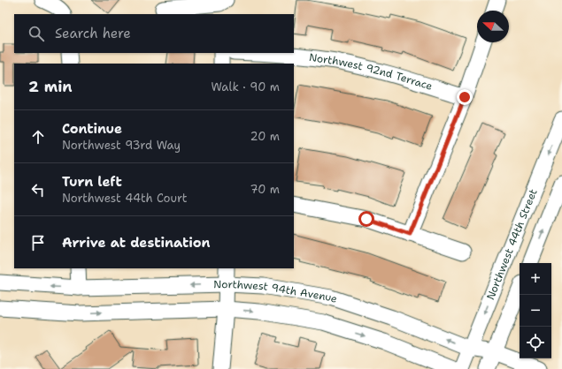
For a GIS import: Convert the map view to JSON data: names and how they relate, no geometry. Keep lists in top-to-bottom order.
{
  "streets": {
    "street": ["Northwest 92nd Terrace", "Northwest 44th Street", "Northwest 94th Avenue"]
  },
  "crossings": [
    ["Northwest 44th Street", "Northwest 94th Avenue"]
  ],
  "north": "left",
  "page": {
    "search": "Search here",
    "heading": ["2 min", "Walk · 90 m"],
    "list": [
      ["Continue", "Northwest 93rd Way", "20 m"],
      ["Turn left", "Northwest 44th Court", "70 m"],
      "Arrive at destination"
    ],
    "map_buttons": ["+", "−"]
  }
}
